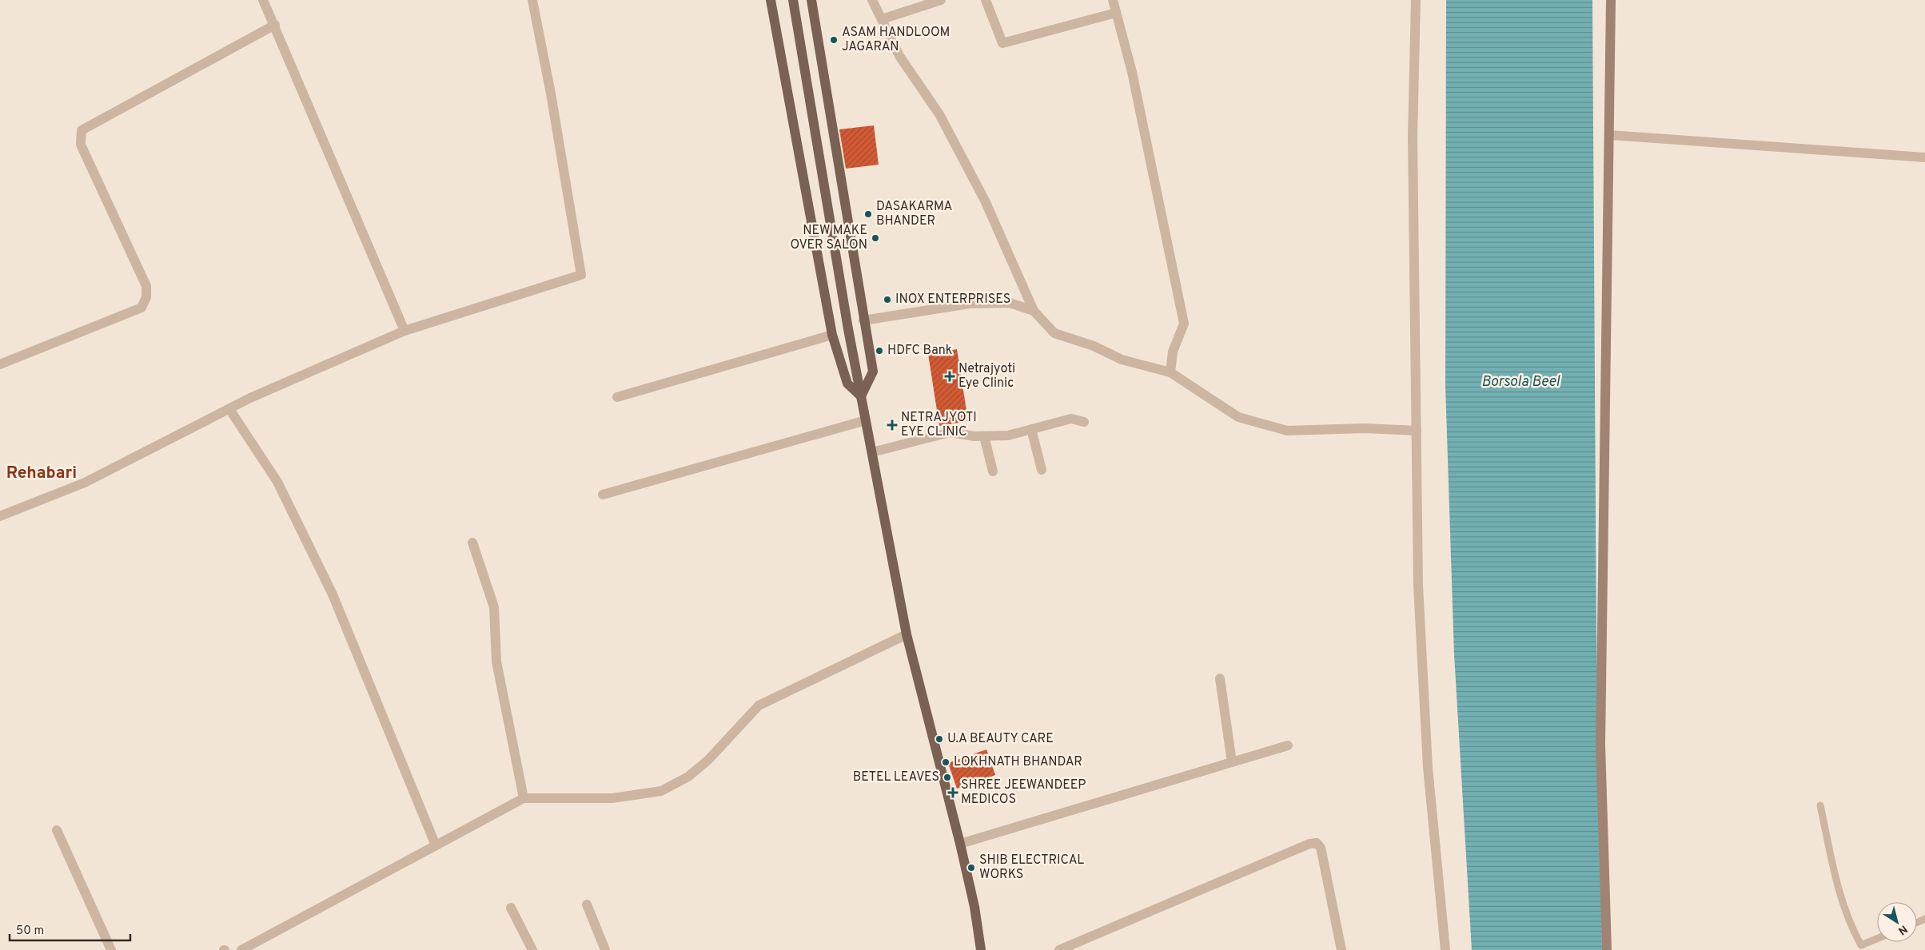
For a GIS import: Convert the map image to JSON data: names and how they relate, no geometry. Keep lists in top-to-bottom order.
{
  "districts": ["Rehabari"],
  "water": ["Borsola Beel"],
  "places": {
    "other": [
      "ASAM HANDLOOM JAGARAN",
      "DASAKARMA BHANDER",
      "NEW MAKE OVER SALON",
      "INOX ENTERPRISES",
      "HDFC Bank",
      "U.A BEAUTY CARE",
      "LOKHNATH BHANDAR",
      "BETEL LEAVES",
      "SHIB ELECTRICAL WORKS"
    ],
    "health": ["Netrajyoti Eye Clinic", "NETRAJYOTI EYE CLINIC", "SHREE JEEWANDEEP MEDICOS"]
  },
  "scale_bar": "50 m",
  "north": "bottom right"
}
